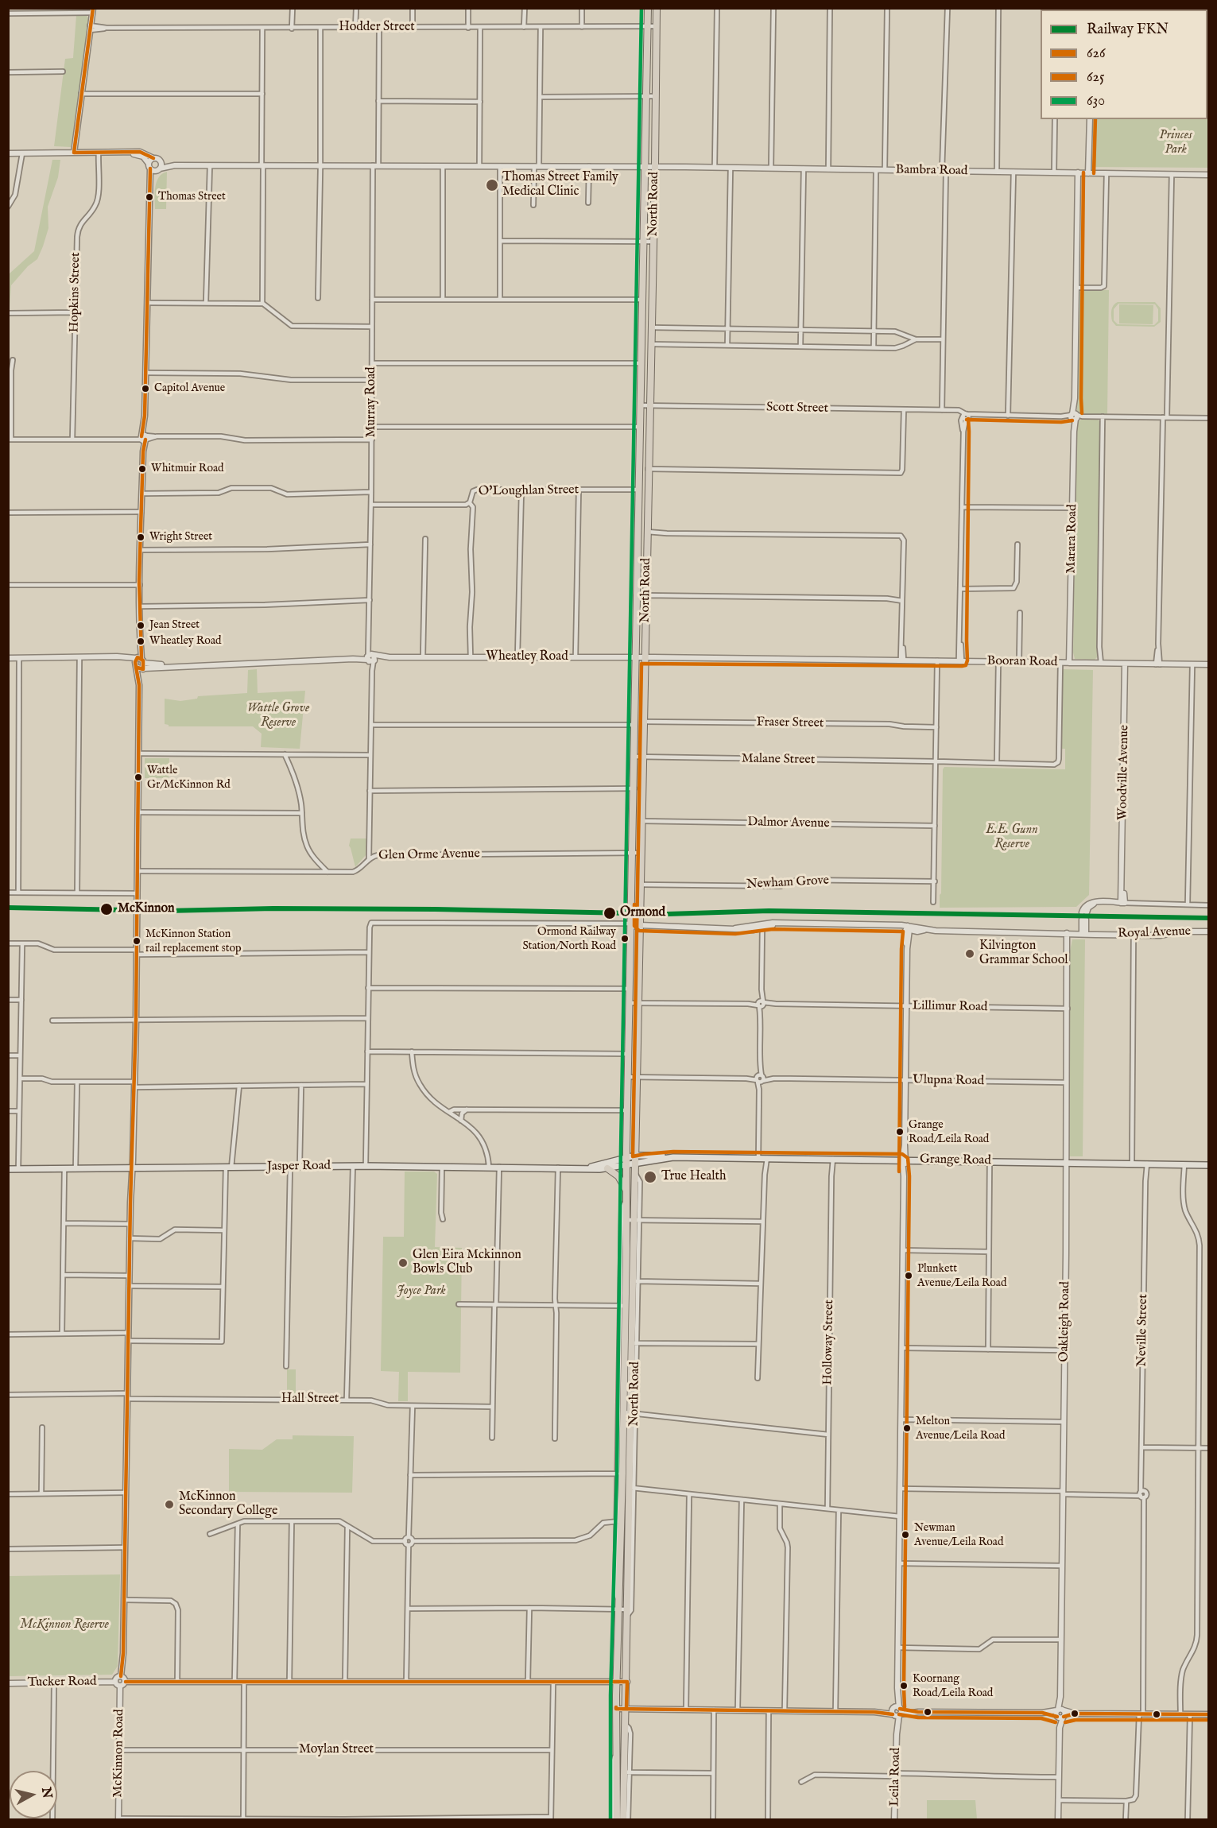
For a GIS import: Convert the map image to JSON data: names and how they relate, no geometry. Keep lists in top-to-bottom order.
{
  "streets": {
    "highway": ["North Road"],
    "main road": ["Grange Road", "Jasper Road"],
    "street": [
      "Hodder Street",
      "Bambra Road",
      "Hopkins Street",
      "Murray Road",
      "Scott Street",
      "O'Loughlan Street",
      "Marara Road",
      "Wheatley Road",
      "Booran Road",
      "Fraser Street",
      "Malane Street",
      "Woodville Avenue",
      "Dalmor Avenue",
      "Glen Orme Avenue",
      "Newham Grove",
      "Royal Avenue",
      "Lillimur Road",
      "Ulupna Road",
      "Oakleigh Road",
      "Neville Street",
      "Holloway Street",
      "Hall Street",
      "Tucker Road",
      "Moylan Street",
      "McKinnon Road",
      "Leila Road"
    ]
  },
  "crossings": [
    ["Hodder Street", "North Road"],
    ["Hodder Street", "Murray Road"],
    ["Bambra Road", "North Road"],
    ["Bambra Road", "Marara Road"],
    ["North Road", "Scott Street"],
    ["North Road", "O'Loughlan Street"],
    ["North Road", "Wheatley Road"],
    ["North Road", "Booran Road"],
    ["North Road", "Fraser Street"],
    ["North Road", "Malane Street"],
    ["North Road", "Dalmor Avenue"],
    ["North Road", "Glen Orme Avenue"],
    ["North Road", "Newham Grove"],
    ["North Road", "Royal Avenue"],
    ["North Road", "Lillimur Road"],
    ["North Road", "Ulupna Road"],
    ["North Road", "Grange Road"],
    ["North Road", "Jasper Road"],
    ["Murray Road", "O'Loughlan Street"],
    ["Murray Road", "Wheatley Road"],
    ["Murray Road", "Glen Orme Avenue"],
    ["Marara Road", "Booran Road"],
    ["Wheatley Road", "Booran Road"],
    ["Booran Road", "Malane Street"],
    ["Booran Road", "Woodville Avenue"],
    ["Royal Avenue", "Oakleigh Road"],
    ["Royal Avenue", "Leila Road"],
    ["Lillimur Road", "Oakleigh Road"],
    ["Lillimur Road", "Leila Road"],
    ["Ulupna Road", "Oakleigh Road"],
    ["Ulupna Road", "Leila Road"],
    ["Grange Road", "Jasper Road"],
    ["Grange Road", "Oakleigh Road"],
    ["Grange Road", "Neville Street"],
    ["Grange Road", "Holloway Street"],
    ["Grange Road", "Leila Road"],
    ["Tucker Road", "McKinnon Road"],
    ["Moylan Street", "McKinnon Road"]
  ],
  "parks": [
    "Princes Park",
    "Wattle Grove Reserve",
    "E.E. Gunn Reserve",
    "Joyce Park",
    "McKinnon Reserve"
  ],
  "places": [
    "Thomas Street Family Medical Clinic",
    "Thomas Street",
    "Capitol Avenue",
    "Whitmuir Road",
    "Wright Street",
    "Jean Street",
    "Wheatley Road",
    "Wattle Gr/McKinnon Rd",
    "McKinnon",
    "Ormond",
    "Ormond Railway Station/North Road",
    "McKinnon Station rail replacement stop",
    "Kilvington Grammar School",
    "Grange Road/Leila Road",
    "True Health",
    "Glen Eira Mckinnon Bowls Club",
    "Plunkett Avenue/Leila Road",
    "Melton Avenue/Leila Road",
    "McKinnon Secondary College",
    "Newman Avenue/Leila Road",
    "Koornang Road/Leila Road"
  ],
  "lines": [
    "transit line 626",
    "transit line 630",
    "transit line 625",
    "rail line FKN"
  ],
  "legend": [
    "Railway FKN",
    "626",
    "625",
    "630"
  ],
  "north": "right"
}
